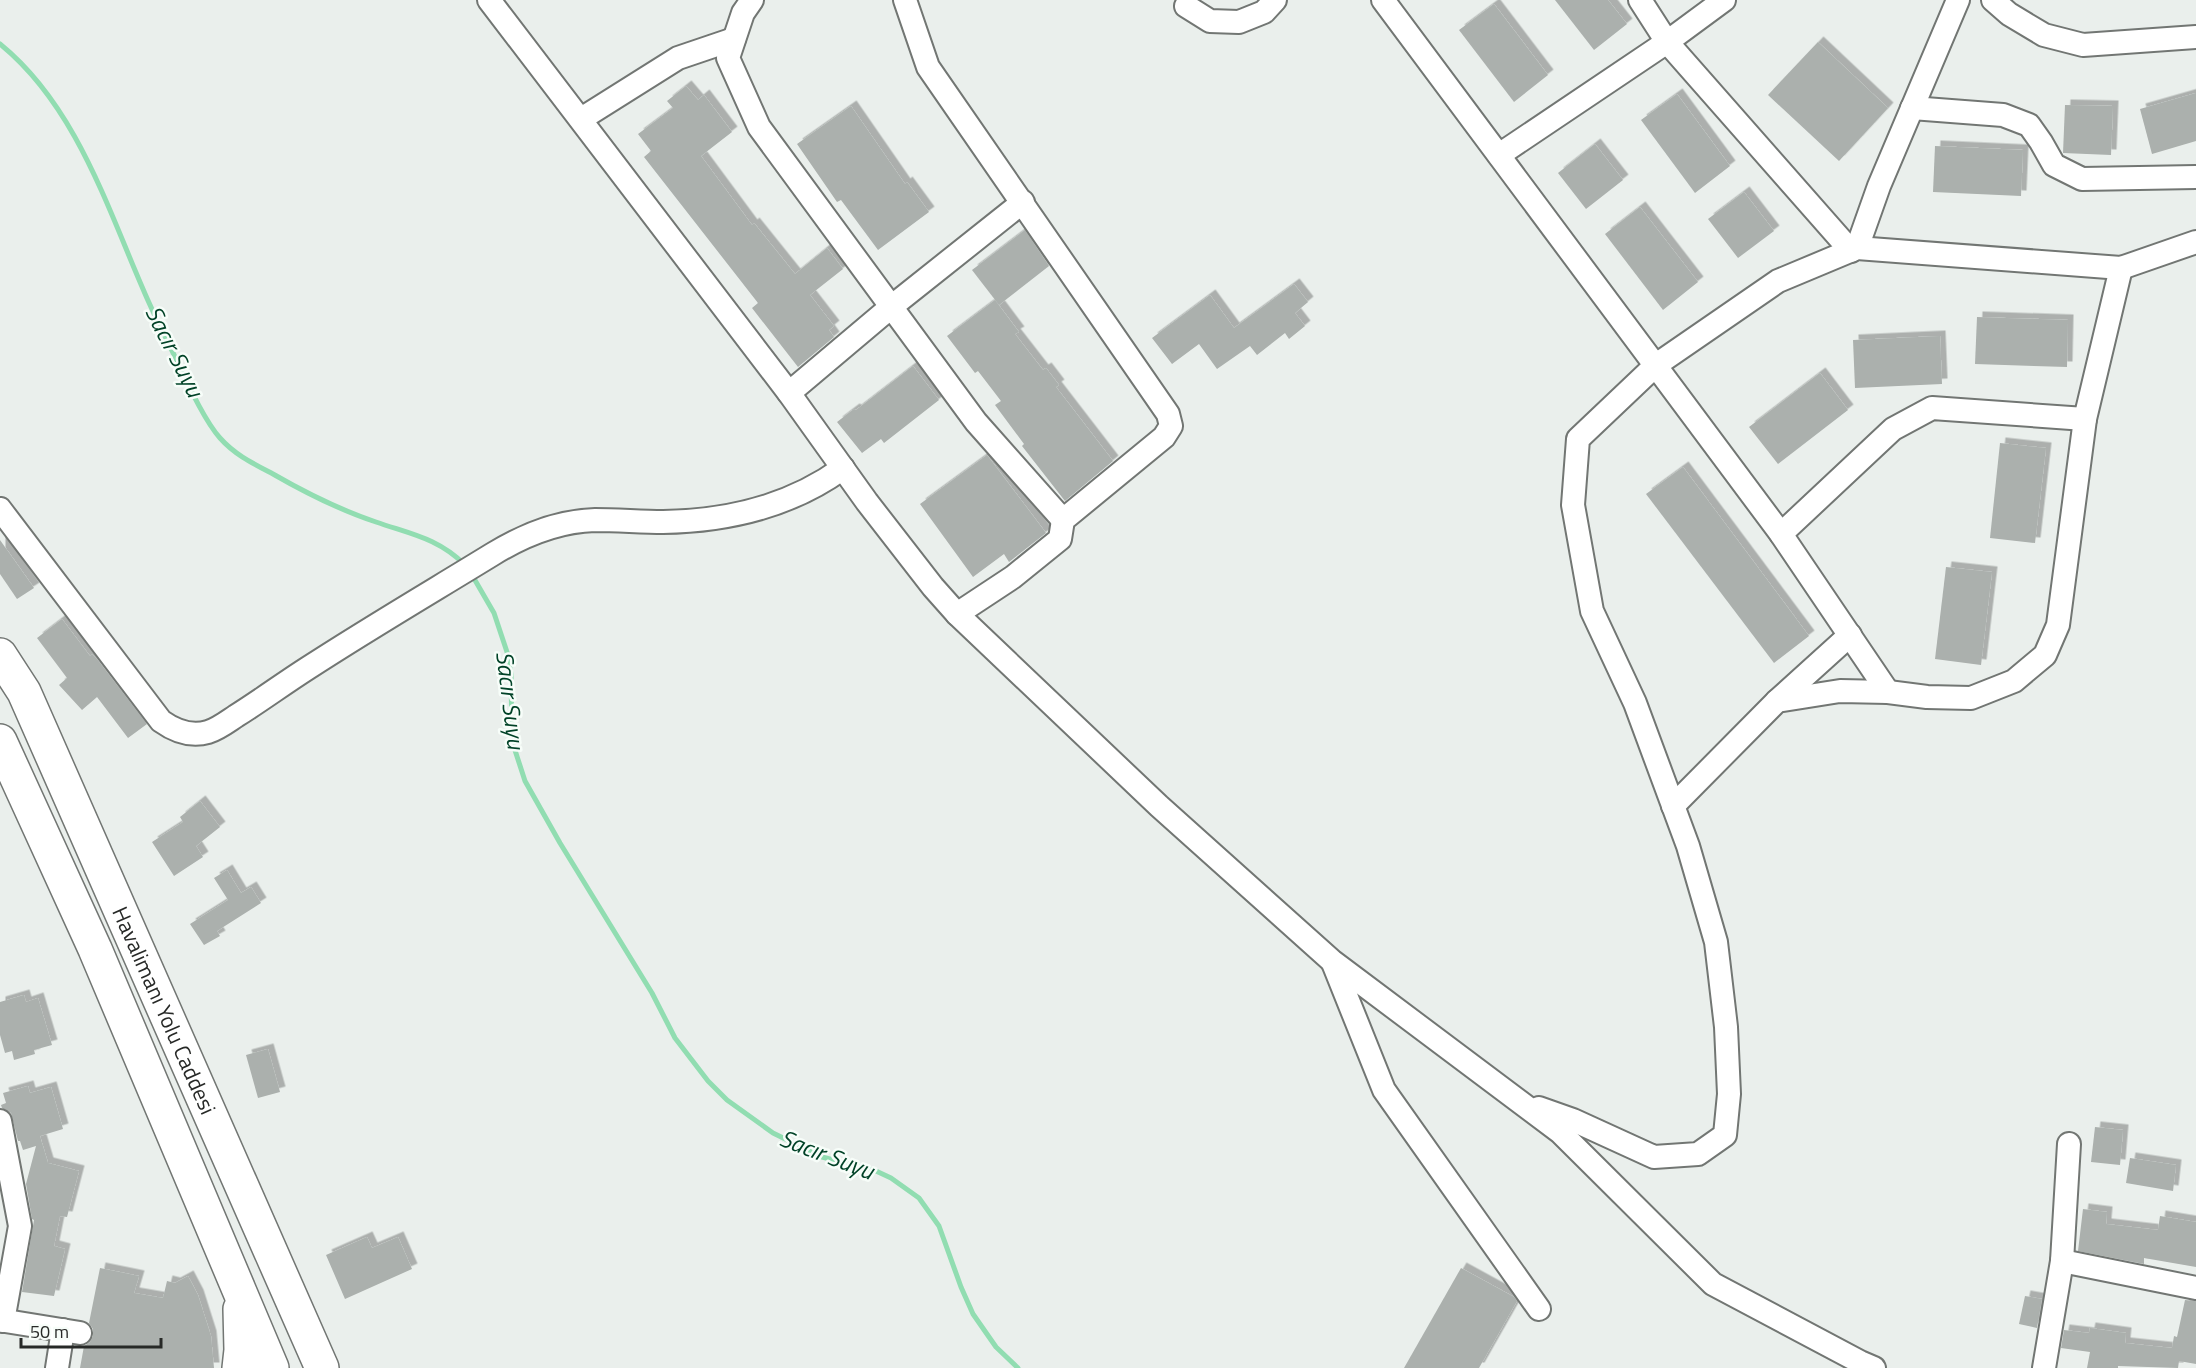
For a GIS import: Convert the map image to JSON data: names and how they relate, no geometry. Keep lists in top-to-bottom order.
{
  "streets": {
    "highway": ["Havalimanı Yolu Caddesi"]
  },
  "water": ["Sacır Suyu"],
  "scale_bar": "50 m"
}
